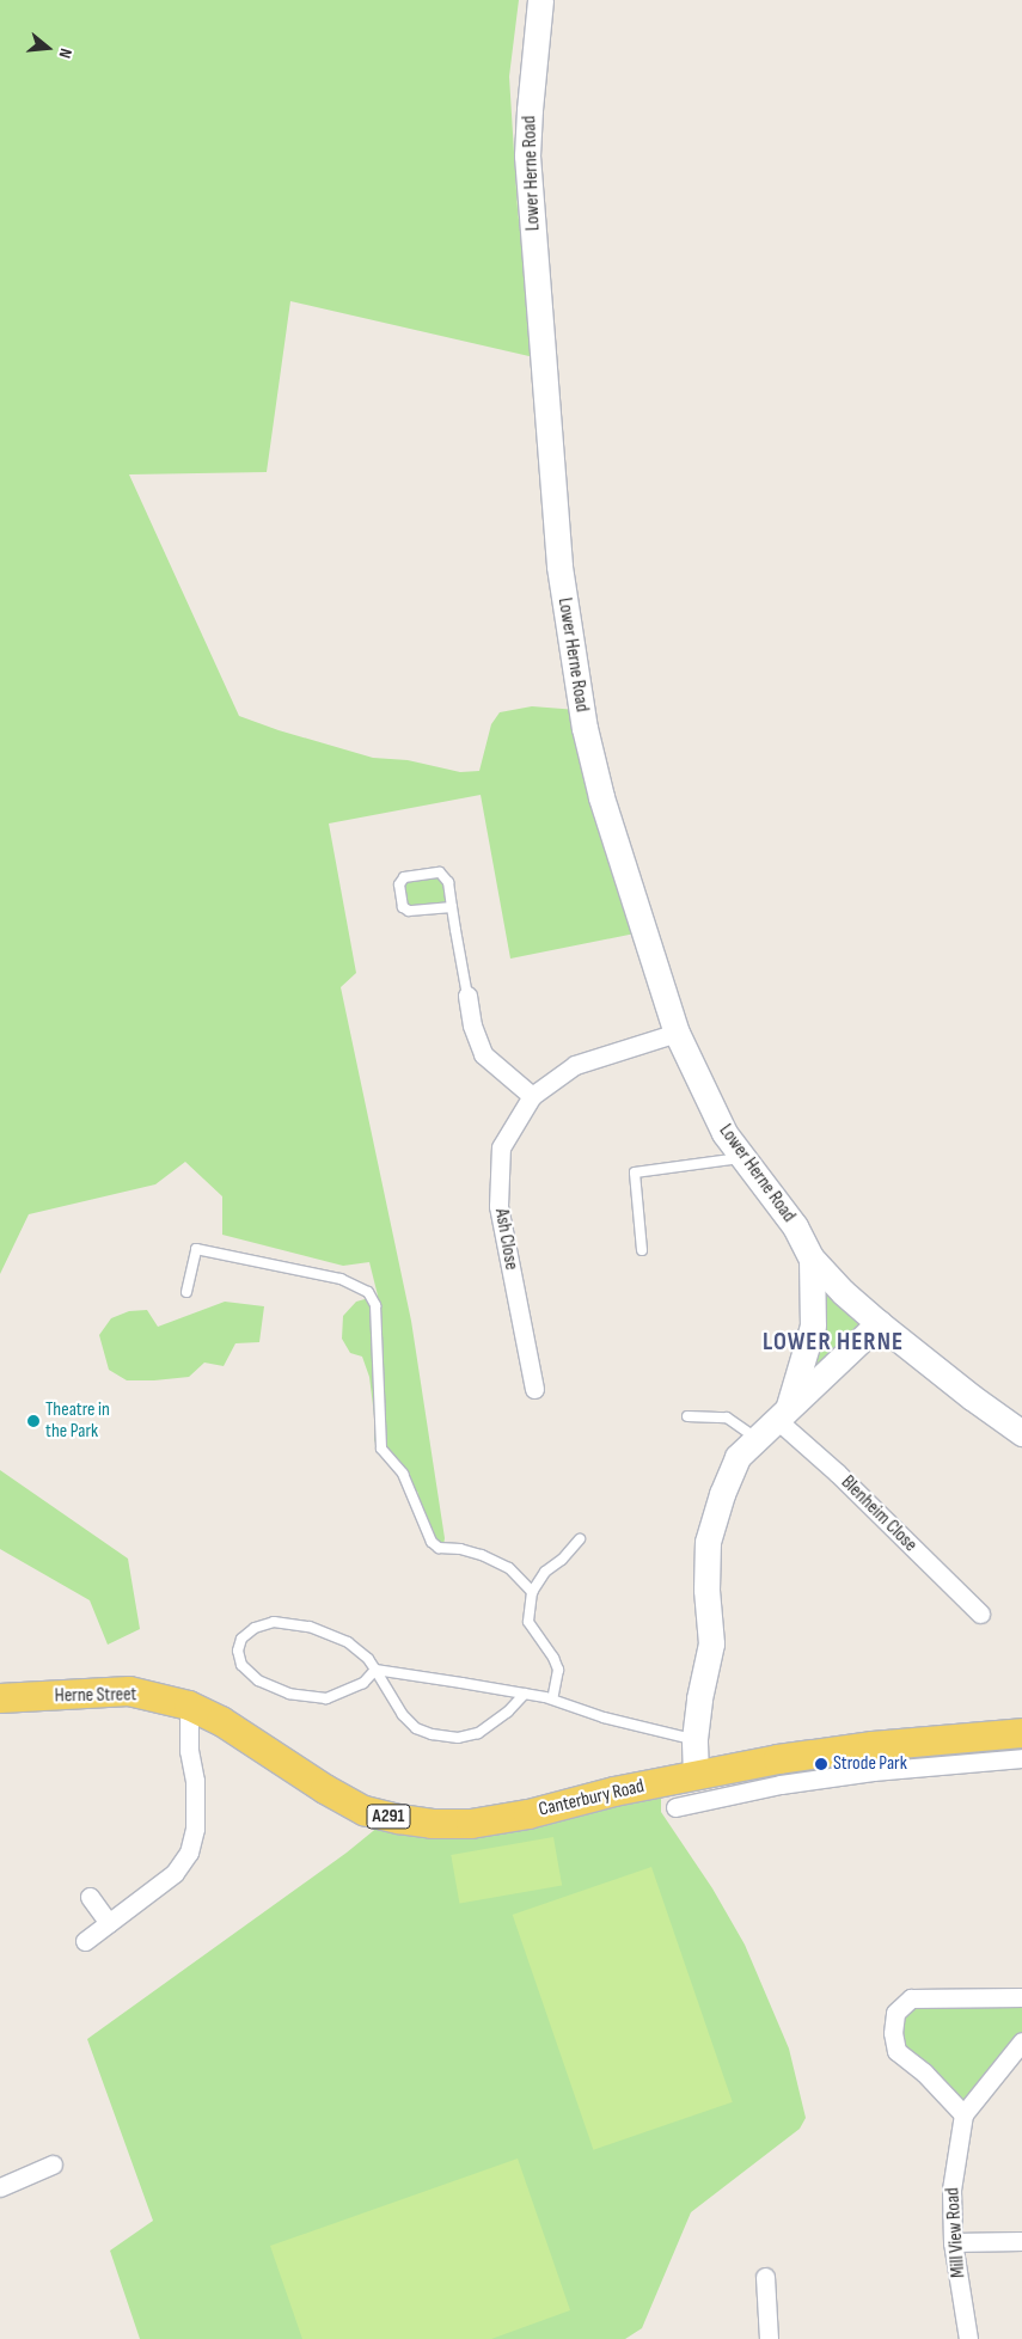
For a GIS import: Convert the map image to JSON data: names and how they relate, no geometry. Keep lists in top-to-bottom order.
{
  "streets": {
    "main road": ["Herne Street", "Canterbury Road", "A291"],
    "street": [
      "Lower Herne Road",
      "Ash Close",
      "Blenheim Close",
      "Mill View Road"
    ]
  },
  "crossings": [
    ["Lower Herne Road", "Ash Close"],
    ["Lower Herne Road", "Blenheim Close"],
    ["Herne Street", "Canterbury Road"]
  ],
  "districts": ["LOWER HERNE"],
  "places": ["Theatre in the Park", "Strode Park"],
  "north": "right"
}
